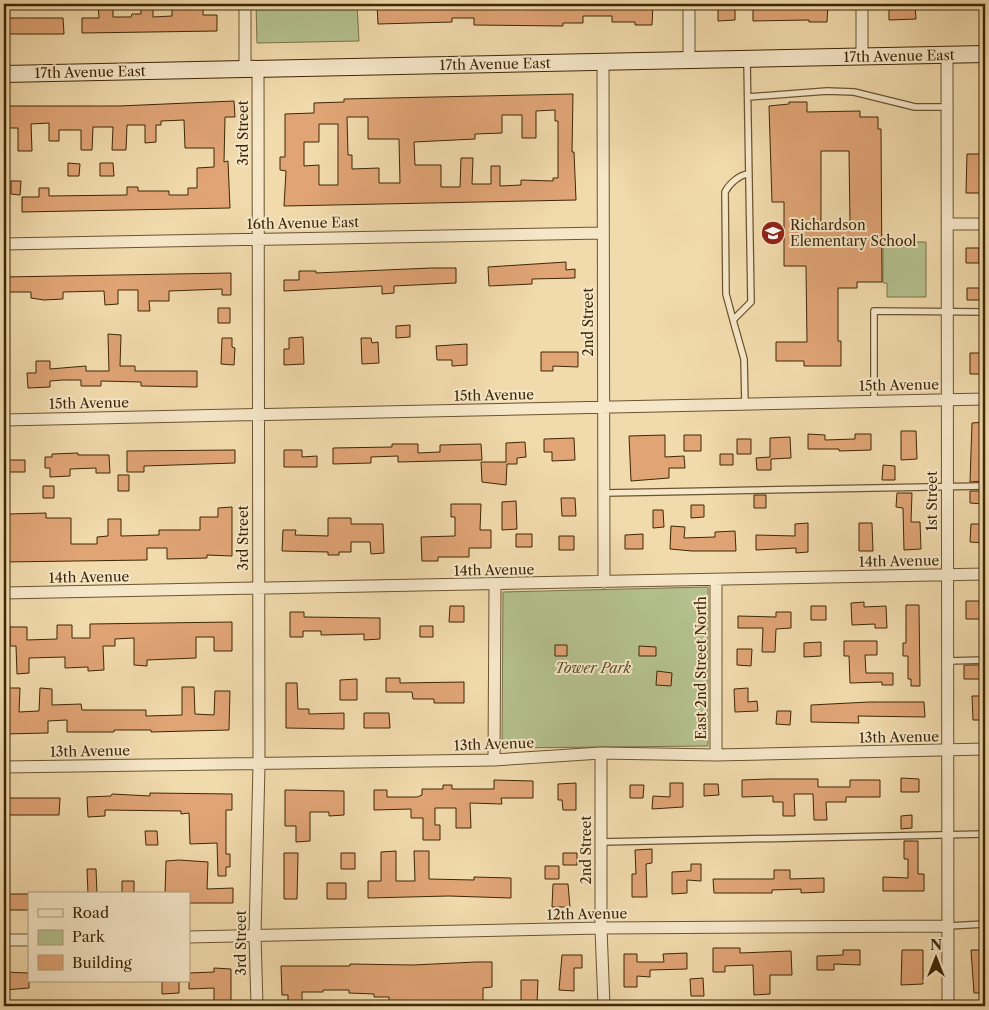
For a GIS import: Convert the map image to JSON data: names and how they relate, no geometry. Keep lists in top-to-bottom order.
{
  "streets": {
    "street": [
      "17th Avenue East",
      "3rd Street",
      "16th Avenue East",
      "2nd Street",
      "15th Avenue",
      "1st Street",
      "14th Avenue",
      "East 2nd Street North",
      "13th Avenue",
      "12th Avenue"
    ]
  },
  "crossings": [
    ["17th Avenue East", "3rd Street"],
    ["17th Avenue East", "2nd Street"],
    ["17th Avenue East", "1st Street"],
    ["3rd Street", "16th Avenue East"],
    ["3rd Street", "15th Avenue"],
    ["3rd Street", "14th Avenue"],
    ["3rd Street", "13th Avenue"],
    ["3rd Street", "12th Avenue"],
    ["16th Avenue East", "2nd Street"],
    ["2nd Street", "15th Avenue"],
    ["2nd Street", "14th Avenue"],
    ["2nd Street", "13th Avenue"],
    ["2nd Street", "12th Avenue"],
    ["15th Avenue", "1st Street"],
    ["1st Street", "14th Avenue"],
    ["1st Street", "13th Avenue"],
    ["1st Street", "12th Avenue"],
    ["14th Avenue", "East 2nd Street North"],
    ["East 2nd Street North", "13th Avenue"]
  ],
  "parks": ["Tower Park"],
  "places": {
    "school or university": ["Richardson Elementary School"]
  },
  "legend": ["Road", "Park", "Building"],
  "north": "top"
}
